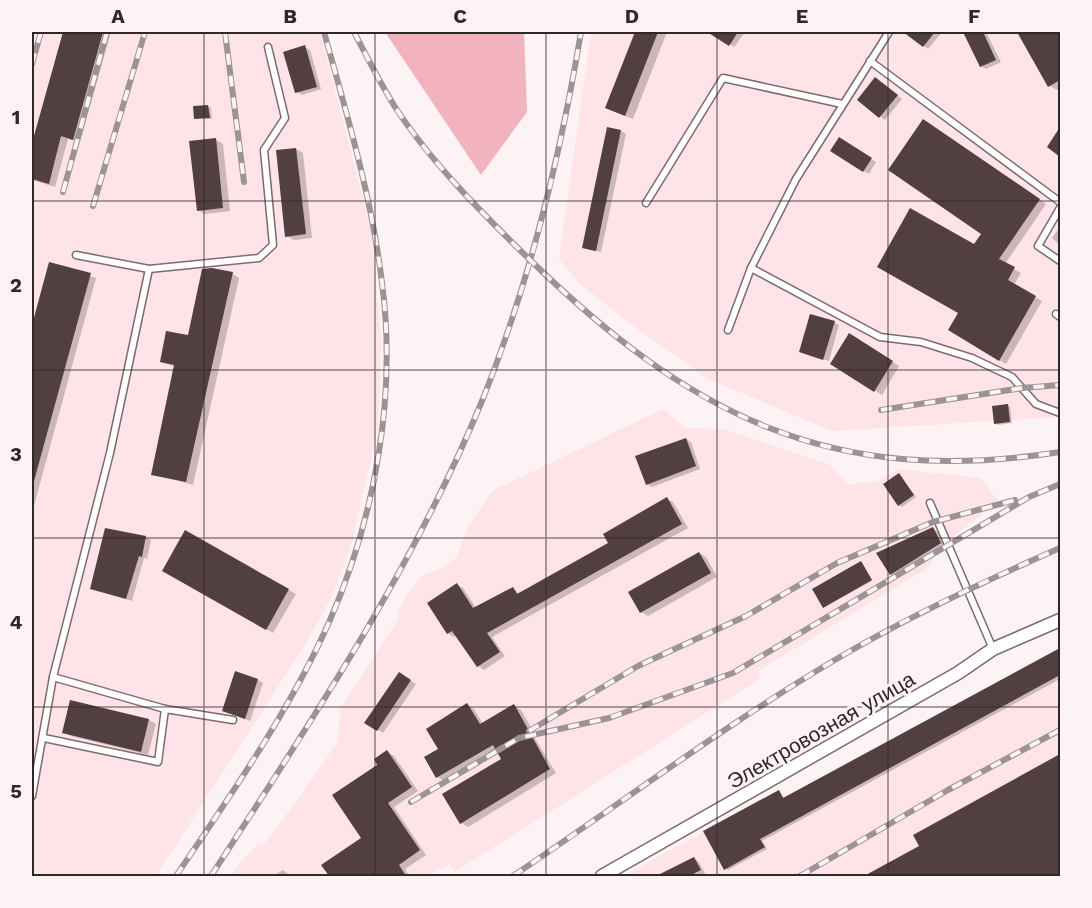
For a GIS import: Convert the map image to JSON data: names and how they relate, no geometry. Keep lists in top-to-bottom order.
{
  "streets": {
    "street": ["Электровозная улица"]
  },
  "grid": {
    "columns": [
      "A",
      "B",
      "C",
      "D",
      "E",
      "F"
    ],
    "rows": [
      "1",
      "2",
      "3",
      "4",
      "5"
    ]
  }
}
